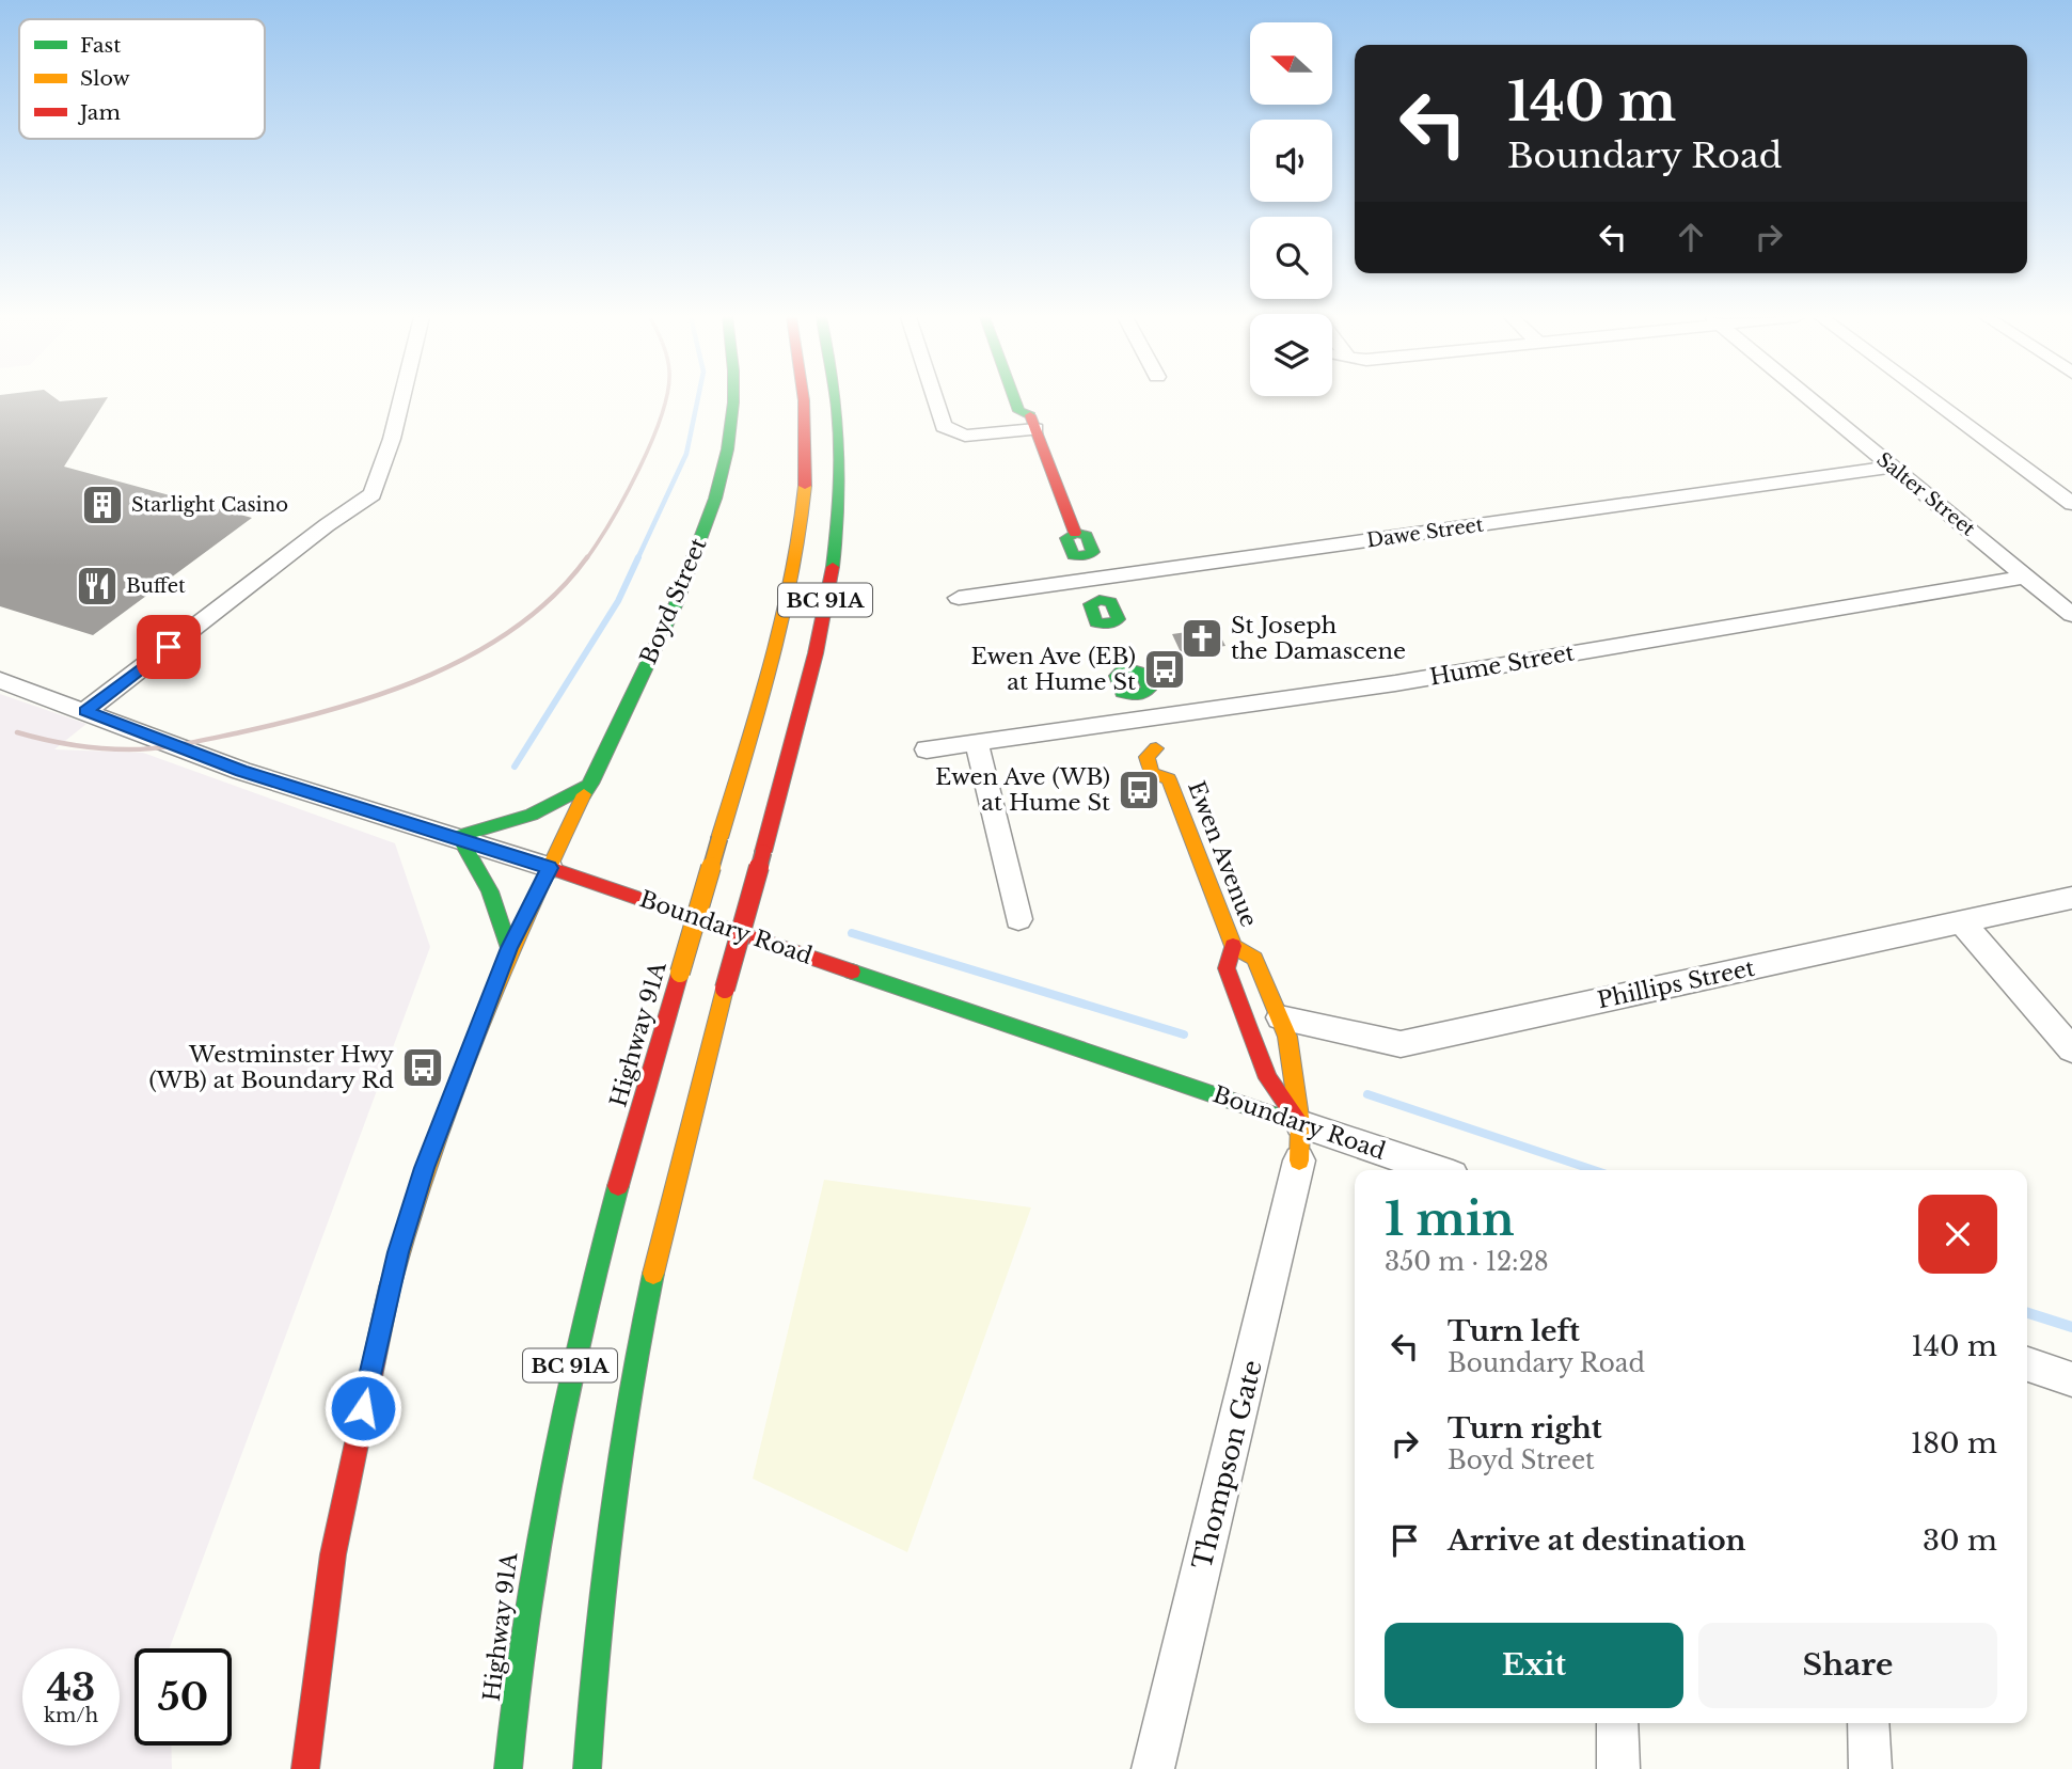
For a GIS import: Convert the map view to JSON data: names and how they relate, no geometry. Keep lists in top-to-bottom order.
{
  "streets": {
    "main road": [
      "BC 91A",
      "Boyd Street",
      "Ewen Avenue",
      "Boundary Road",
      "Highway 91A"
    ],
    "street": [
      "Salter Street",
      "Dawe Street",
      "Hume Street",
      "Phillips Street",
      "Thompson Gate"
    ]
  },
  "crossings": [
    ["Salter Street", "Dawe Street"],
    ["Salter Street", "Hume Street"],
    ["Dawe Street", "Ewen Avenue"],
    ["Boyd Street", "Boundary Road"],
    ["Hume Street", "Ewen Avenue"],
    ["Ewen Avenue", "Boundary Road"],
    ["Ewen Avenue", "Phillips Street"],
    ["Ewen Avenue", "Thompson Gate"]
  ],
  "places": {
    "building": ["Starlight Casino"],
    "restaurant": ["Buffet"],
    "church": ["St Joseph the Damascene"],
    "bus stop": ["Ewen Ave (EB) at Hume St", "Ewen Ave (WB) at Hume St", "Westminster Hwy (WB) at Boundary Rd"]
  },
  "legend": ["Fast", "Slow", "Jam"],
  "north": "left",
  "page": {
    "turn": ["140 m", "Boundary Road"],
    "heading": ["1 min", "350 m · 12:28"],
    "list": [
      {
        "name": "Turn left",
        "note": "Boundary Road",
        "value": "140 m"
      },
      {
        "name": "Turn right",
        "note": "Boyd Street",
        "value": "180 m"
      },
      {
        "name": "Arrive at destination",
        "value": "30 m"
      }
    ],
    "buttons": ["Exit", "Share"],
    "speed": "43 km/h",
    "limit": "50"
  }
}
